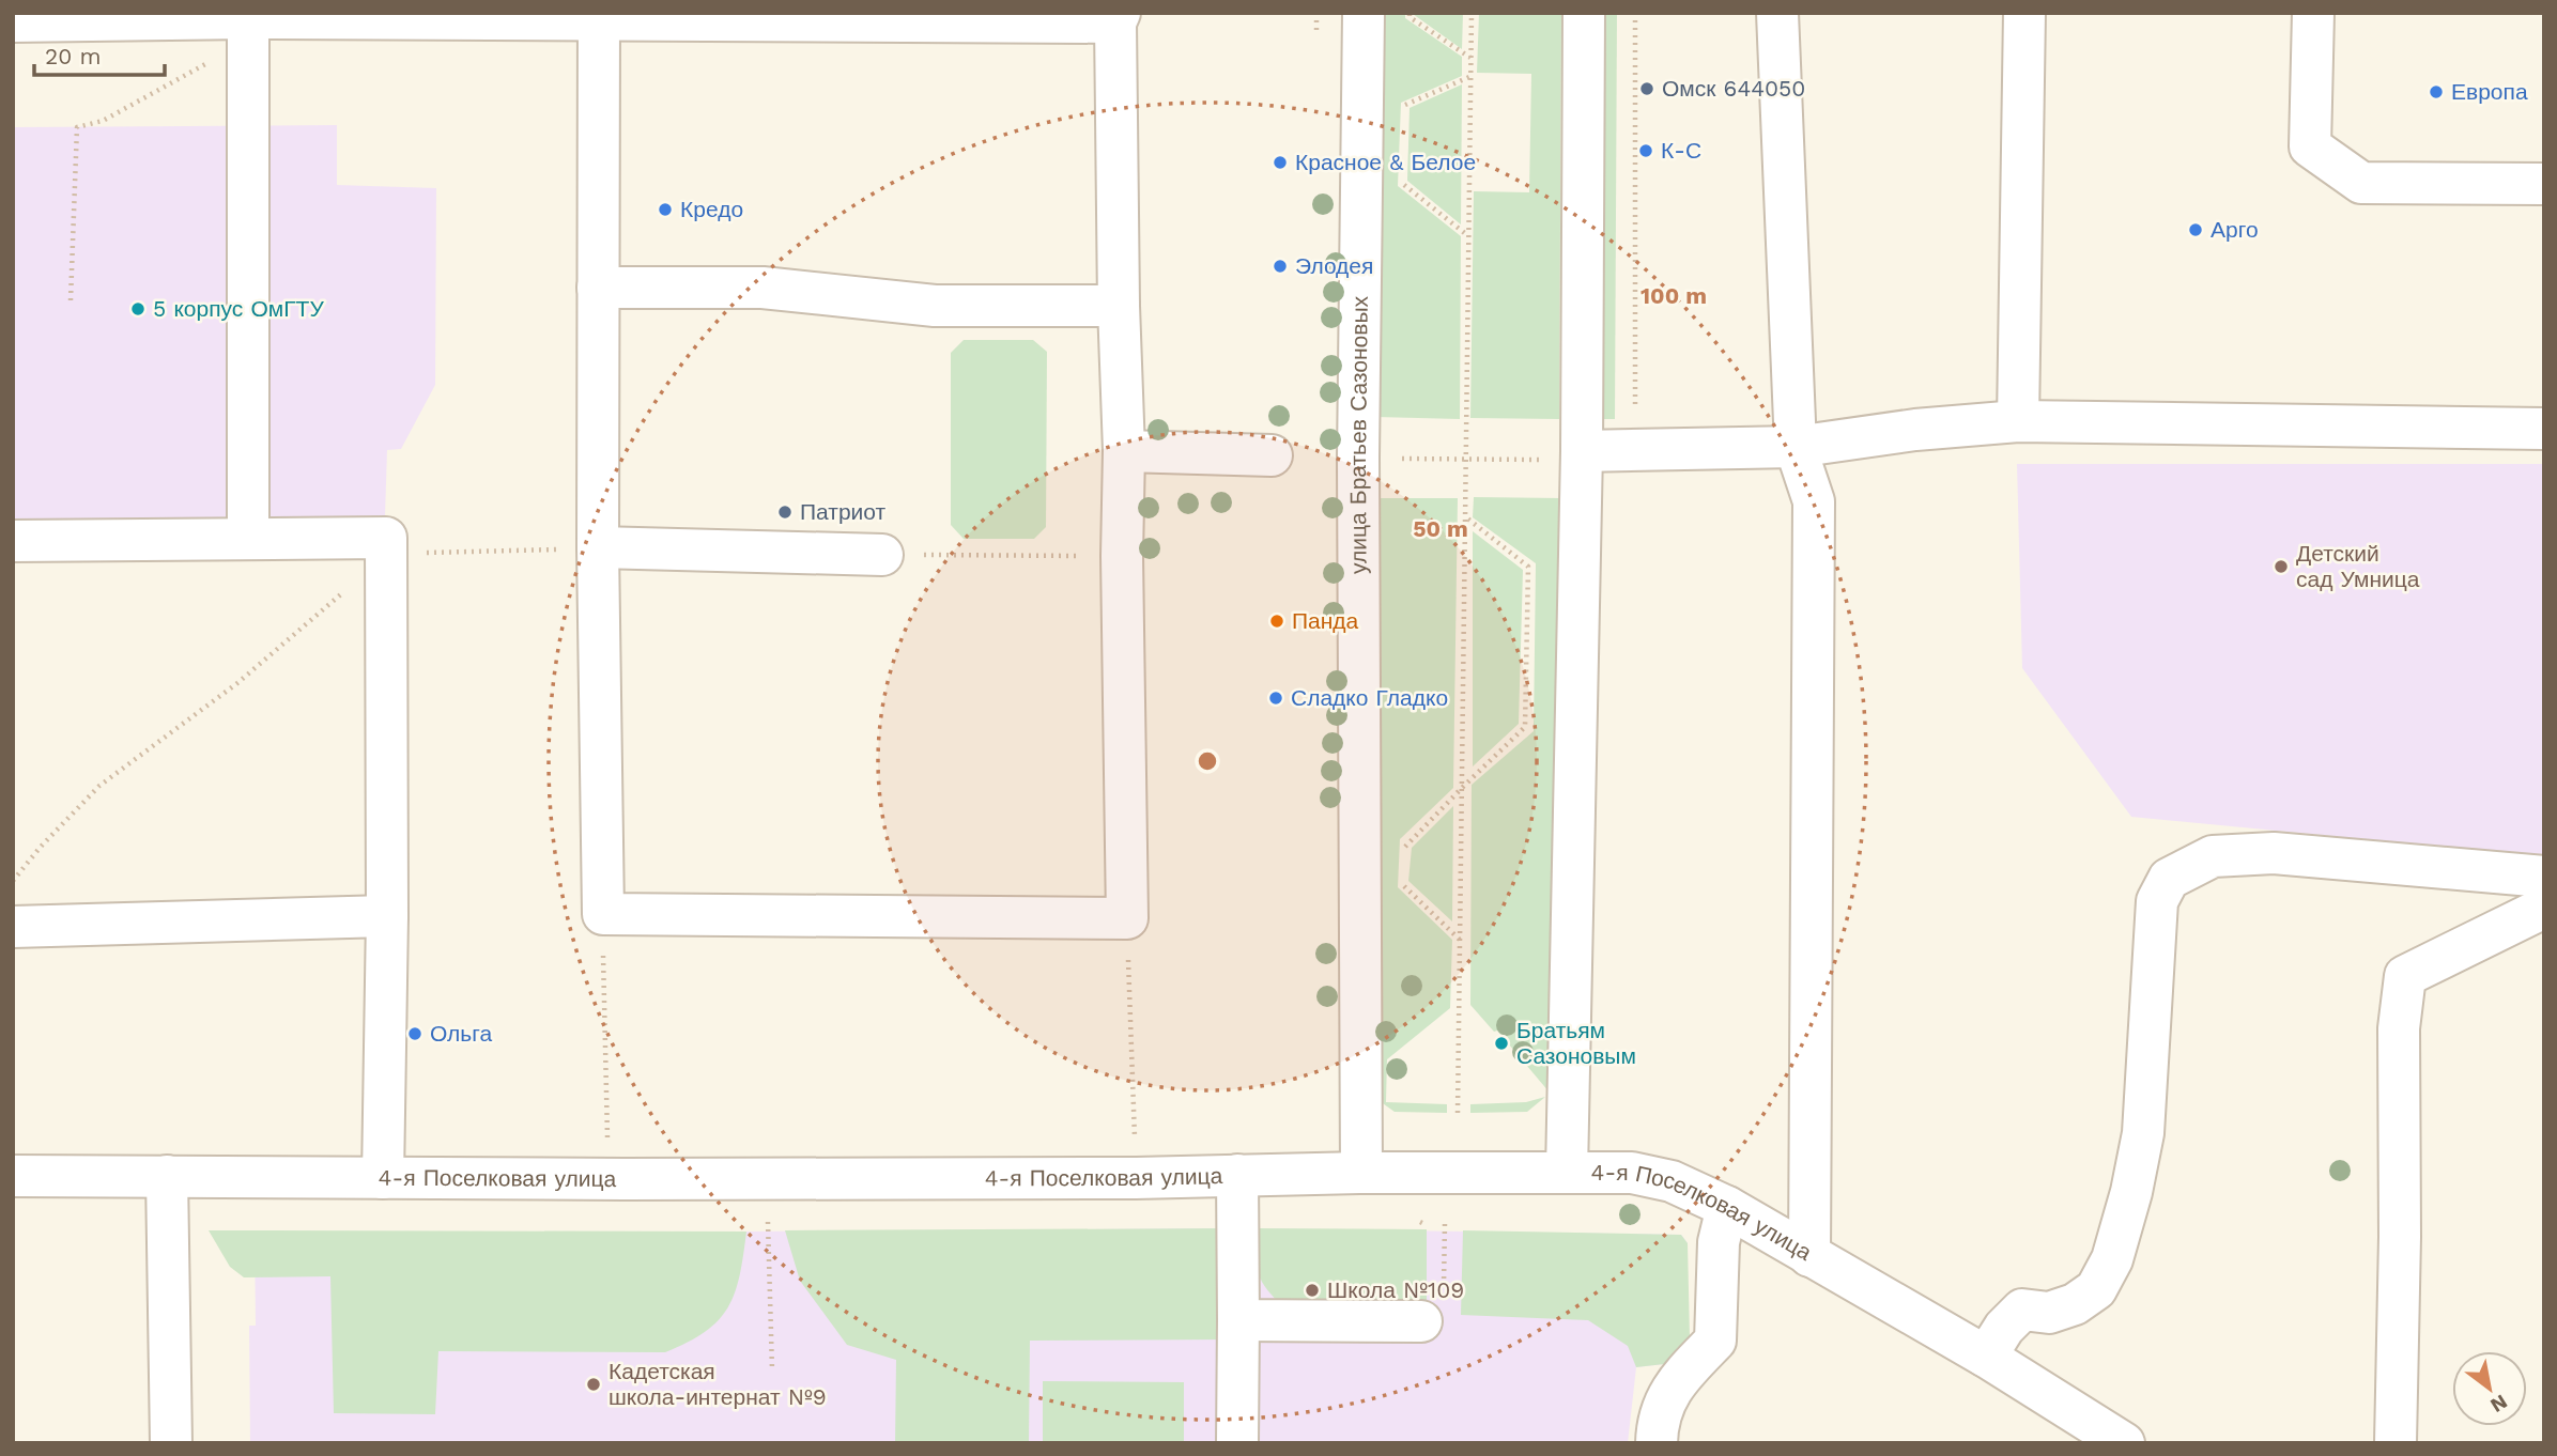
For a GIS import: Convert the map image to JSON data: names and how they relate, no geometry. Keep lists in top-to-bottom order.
{
  "streets": {
    "street": ["улица Братьев Сазоновых", "4-я Поселковая улица"]
  },
  "crossings": [
    ["улица Братьев Сазоновых", "4-я Поселковая улица"]
  ],
  "places": [
    "Омск 644050",
    "Европа",
    "К-С",
    "Красное & Белое",
    "Кредо",
    "Арго",
    "Элодея",
    "5 корпус ОмГТУ",
    "Патриот",
    "Детский сад Умница",
    "Панда",
    "Сладко Гладко",
    "Ольга",
    "Братьям Сазоновым",
    "Школа №109",
    "Кадетская школа-интернат №9"
  ],
  "scale_bar": "20 m",
  "north": "bottom right",
  "rings": ["100 m", "50 m"]
}
